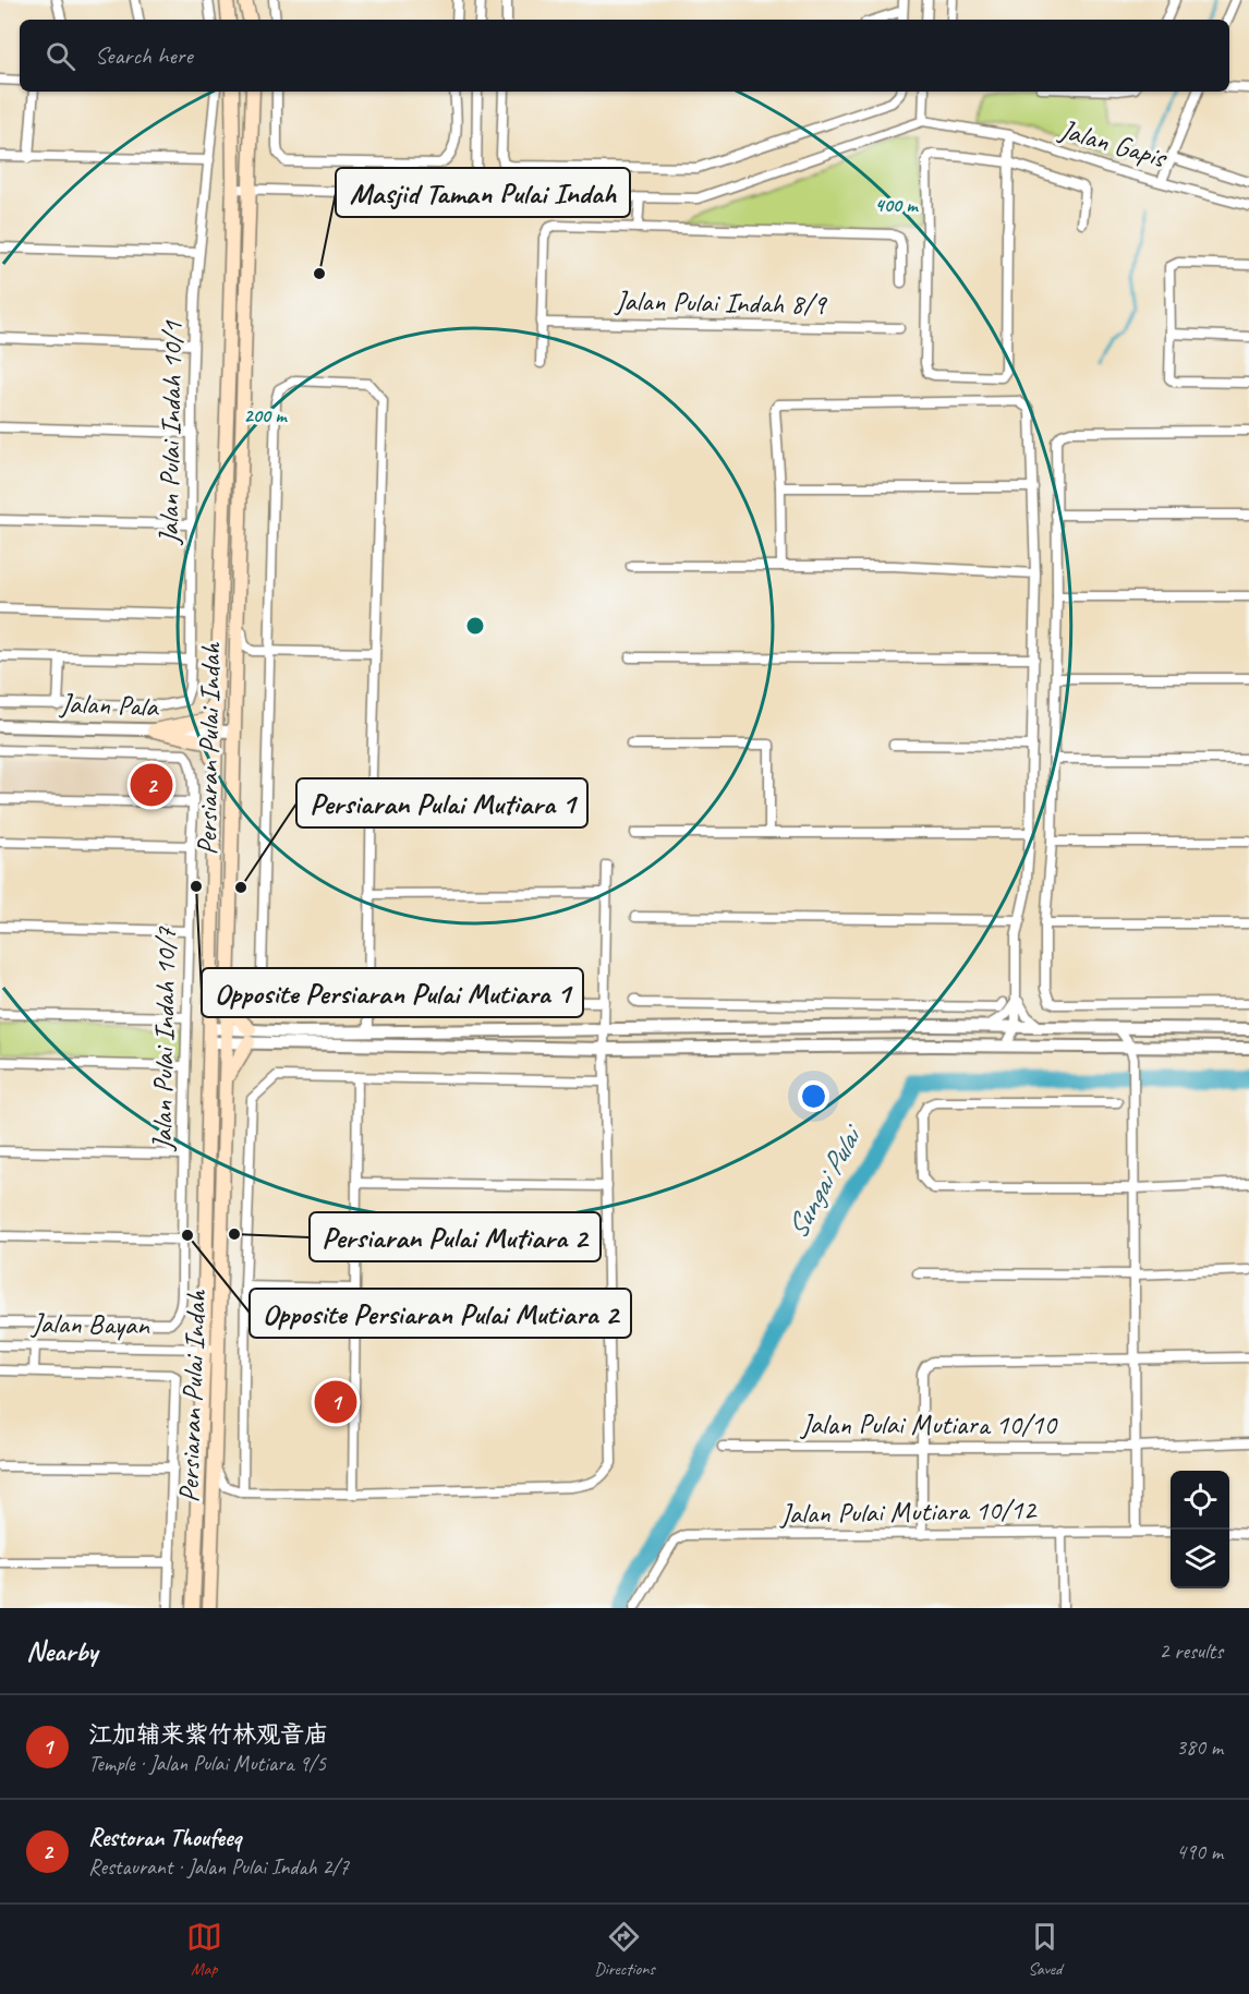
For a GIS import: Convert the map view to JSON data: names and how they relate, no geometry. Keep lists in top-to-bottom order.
{
  "streets": {
    "main road": ["Persiaran Pulai Indah"],
    "street": [
      "Jalan Gapis",
      "Jalan Pulai Indah 8/9",
      "Jalan Pulai Indah 10/1",
      "Jalan Pala",
      "Jalan Pulai Indah 10/7",
      "Jalan Bayan",
      "Jalan Pulai Mutiara 10/10",
      "Jalan Pulai Mutiara 10/12"
    ]
  },
  "crossings": [
    ["Jalan Pala", "Persiaran Pulai Indah"],
    ["Persiaran Pulai Indah", "Jalan Bayan"]
  ],
  "water": ["Sungai Pulai"],
  "places": [
    "Masjid Taman Pulai Indah",
    "Opposite Persiaran Pulai Mutiara 1",
    "Persiaran Pulai Mutiara 1",
    "Persiaran Pulai Mutiara 2",
    "Opposite Persiaran Pulai Mutiara 2"
  ],
  "page": {
    "search": "Search here",
    "pins": ["2", "1"],
    "heading": ["Nearby", "2 results"],
    "list": [
      {
        "mark": "1",
        "name": "江加辅来紫竹林观音庙",
        "note": "Temple · Jalan Pulai Mutiara 9/5",
        "value": "380 m"
      },
      {
        "mark": "2",
        "name": "Restoran Thoufeeq",
        "note": "Restaurant · Jalan Pulai Indah 2/7",
        "value": "490 m"
      }
    ],
    "nav": ["Map", "Directions", "Saved"]
  },
  "rings": ["400 m", "200 m"]
}
